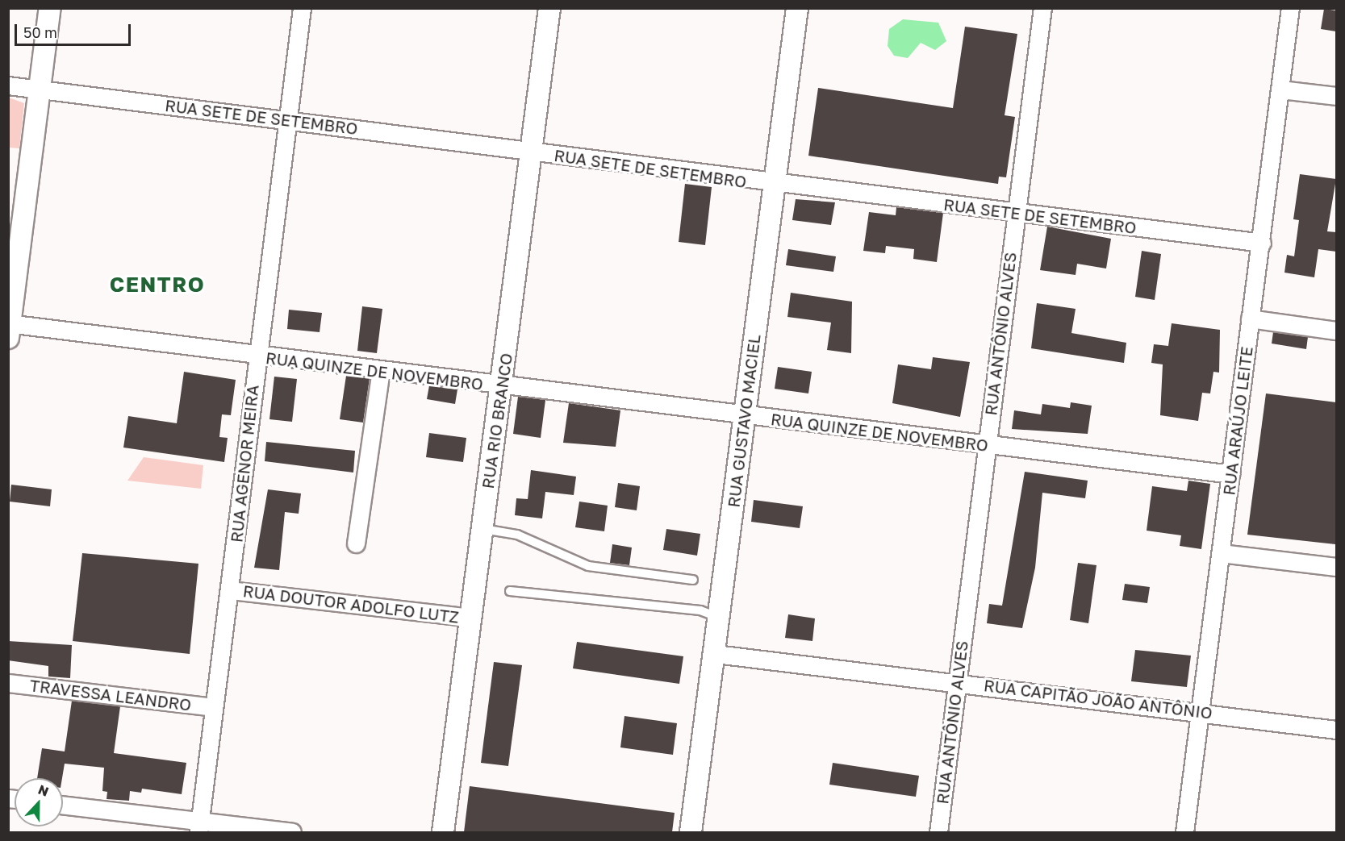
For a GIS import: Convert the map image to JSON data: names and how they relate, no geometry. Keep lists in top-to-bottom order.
{
  "streets": {
    "street": [
      "RUA SETE DE SETEMBRO",
      "RUA ANTÔNIO ALVES",
      "RUA QUINZE DE NOVEMBRO",
      "RUA RIO BRANCO",
      "RUA GUSTAVO MACIEL",
      "RUA ARAÚJO LEITE",
      "RUA AGENOR MEIRA",
      "RUA DOUTOR ADOLFO LUTZ",
      "TRAVESSA LEANDRO",
      "RUA CAPITÃO JOÃO ANTÔNIO"
    ]
  },
  "crossings": [
    ["RUA SETE DE SETEMBRO", "RUA ANTÔNIO ALVES"],
    ["RUA SETE DE SETEMBRO", "RUA RIO BRANCO"],
    ["RUA SETE DE SETEMBRO", "RUA GUSTAVO MACIEL"],
    ["RUA SETE DE SETEMBRO", "RUA ARAÚJO LEITE"],
    ["RUA SETE DE SETEMBRO", "RUA AGENOR MEIRA"],
    ["RUA ANTÔNIO ALVES", "RUA QUINZE DE NOVEMBRO"],
    ["RUA ANTÔNIO ALVES", "RUA CAPITÃO JOÃO ANTÔNIO"],
    ["RUA QUINZE DE NOVEMBRO", "RUA RIO BRANCO"],
    ["RUA QUINZE DE NOVEMBRO", "RUA GUSTAVO MACIEL"],
    ["RUA QUINZE DE NOVEMBRO", "RUA ARAÚJO LEITE"],
    ["RUA QUINZE DE NOVEMBRO", "RUA AGENOR MEIRA"],
    ["RUA RIO BRANCO", "RUA DOUTOR ADOLFO LUTZ"],
    ["RUA GUSTAVO MACIEL", "RUA CAPITÃO JOÃO ANTÔNIO"],
    ["RUA ARAÚJO LEITE", "RUA CAPITÃO JOÃO ANTÔNIO"],
    ["RUA AGENOR MEIRA", "RUA DOUTOR ADOLFO LUTZ"],
    ["RUA AGENOR MEIRA", "TRAVESSA LEANDRO"]
  ],
  "districts": ["CENTRO"],
  "scale_bar": "50 m",
  "north": "top"
}
